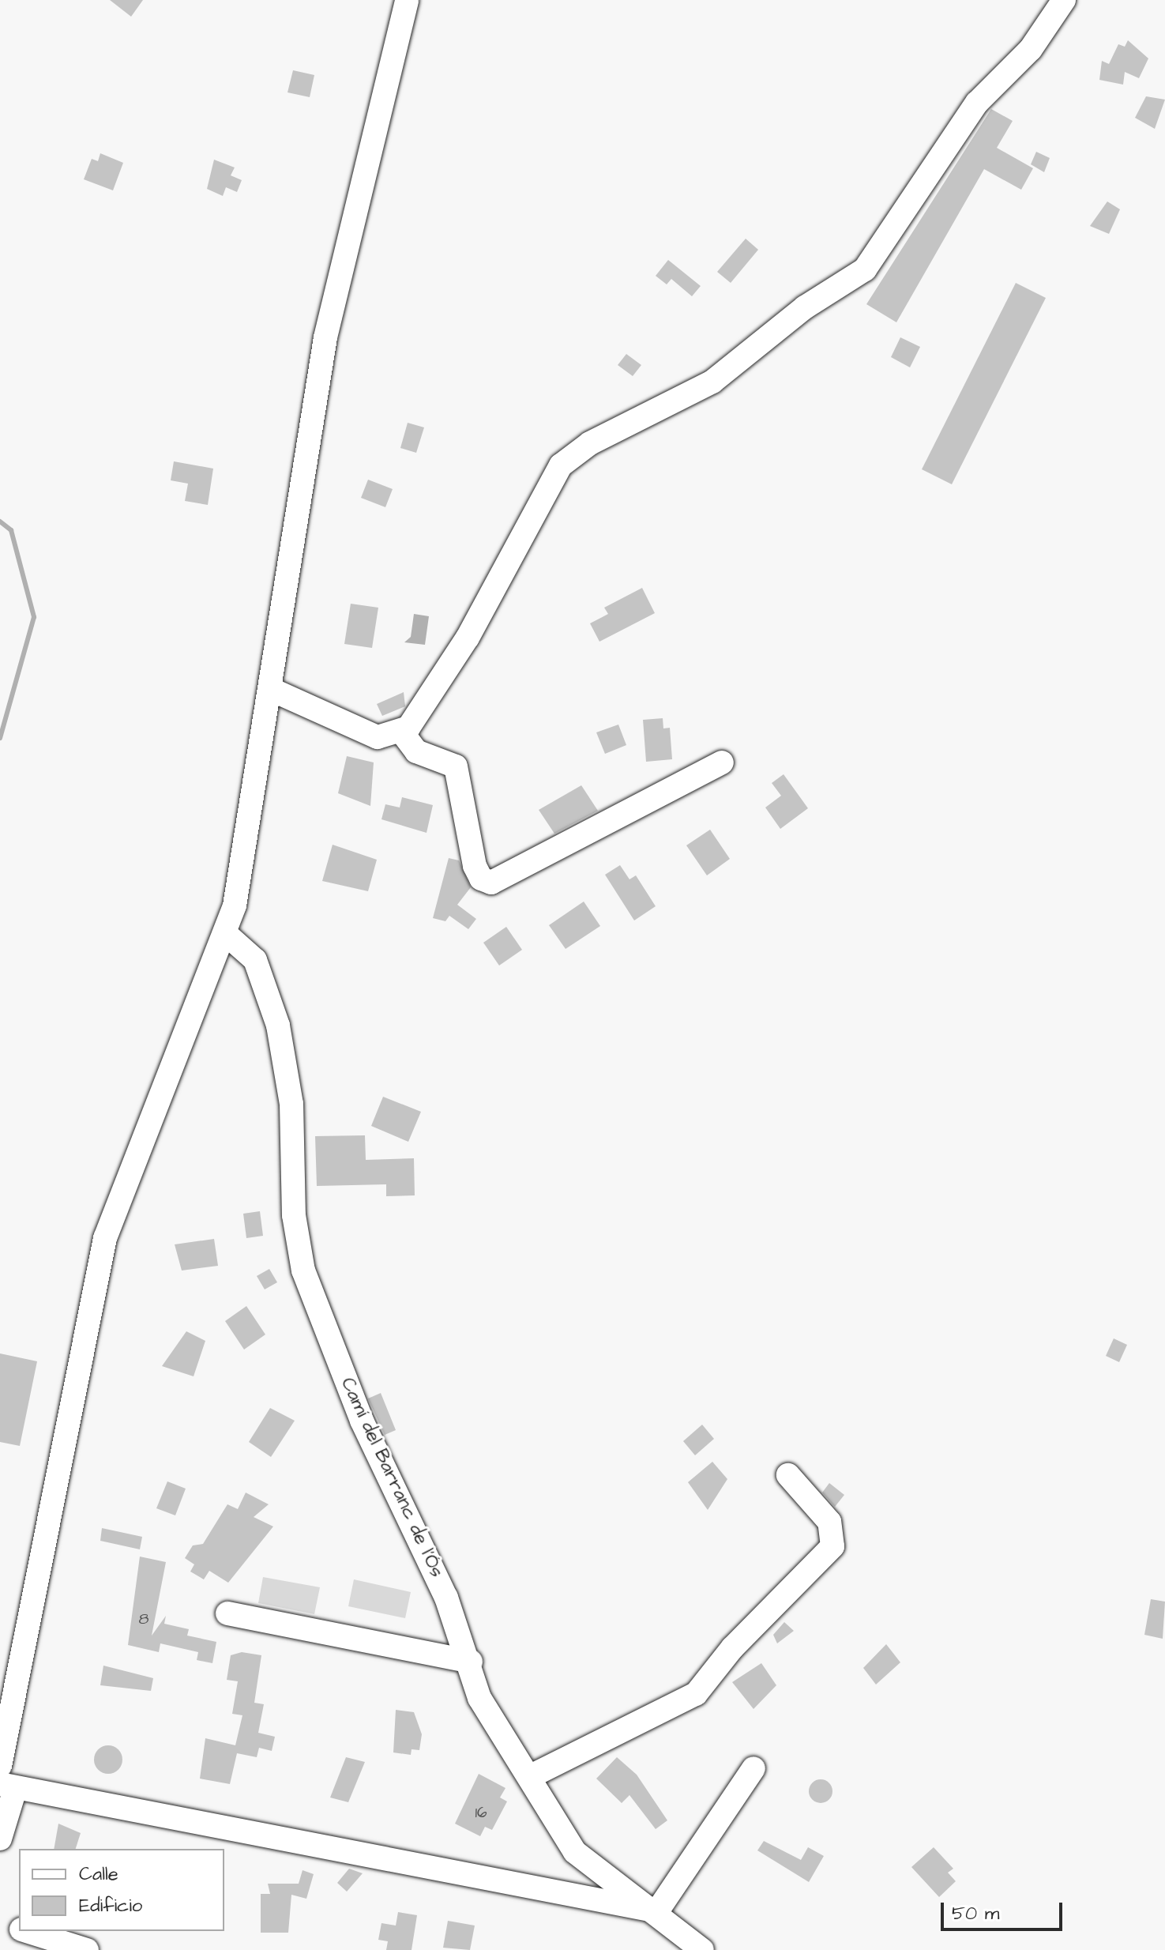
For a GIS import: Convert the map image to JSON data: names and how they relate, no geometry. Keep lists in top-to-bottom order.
{
  "streets": {
    "street": ["Camí del Barranc de l'Ós"]
  },
  "house_numbers": ["8", "16"],
  "legend": ["Calle", "Edificio"],
  "scale_bar": "50 m"
}
